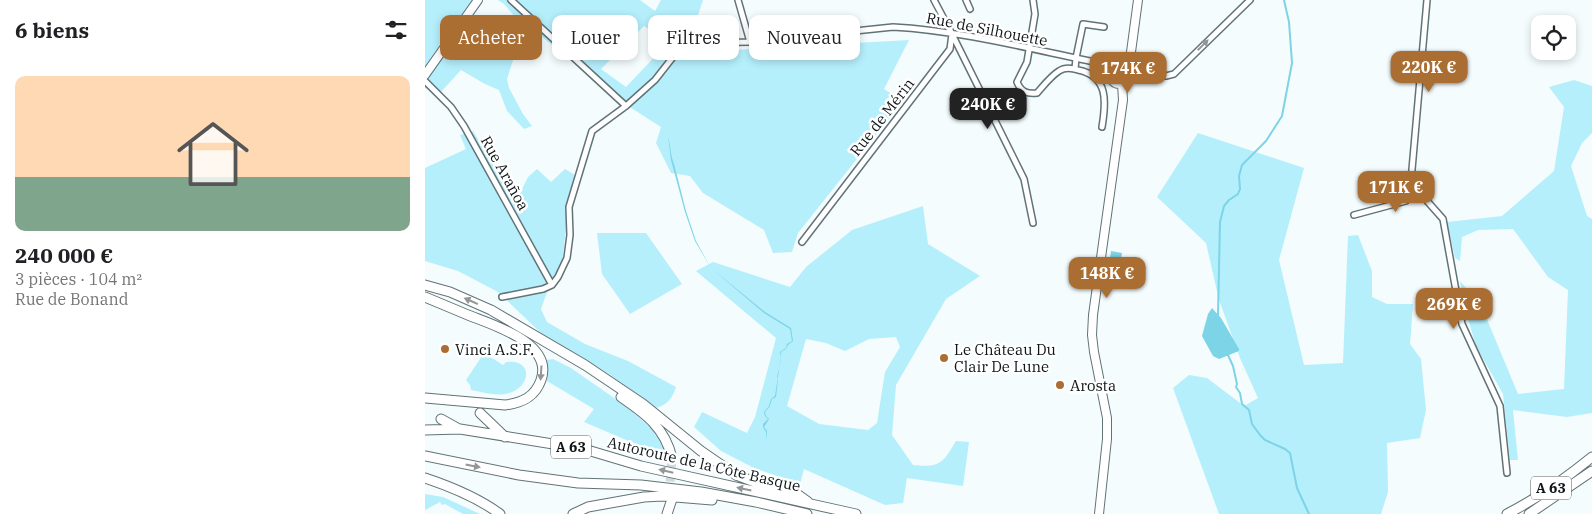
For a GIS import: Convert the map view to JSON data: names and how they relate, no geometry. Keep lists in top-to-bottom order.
{
  "streets": {
    "highway": ["A 63", "Autoroute de la Côte Basque"],
    "street": ["Rue de Silhouette", "Rue de Mérin", "Rue Arañoa"]
  },
  "crossings": [
    ["Rue de Silhouette", "Rue de Mérin"],
    ["Rue de Silhouette", "Rue Arañoa"]
  ],
  "places": ["Vinci A.S.F.", "Le Château Du Clair De Lune", "Arosta"],
  "page": {
    "heading": "6 biens",
    "chip": [
      "Acheter",
      "Louer",
      "Filtres",
      "Nouveau"
    ],
    "price": [
      "220K €",
      "174K €",
      "240K €",
      "171K €",
      "148K €",
      "269K €"
    ],
    "list": [
      {
        "name": "240 000 €",
        "note": "3 pièces · 104 m² · Rue de Bonand"
      }
    ]
  }
}
